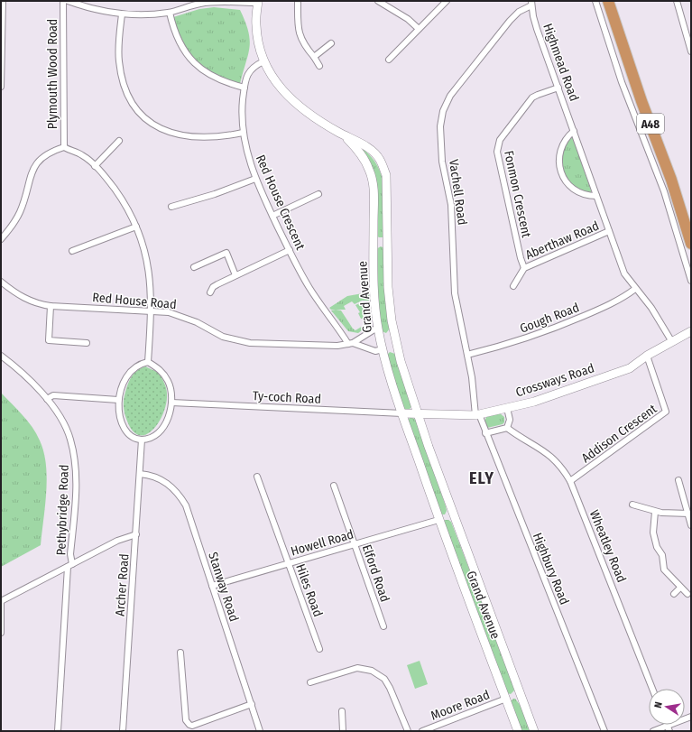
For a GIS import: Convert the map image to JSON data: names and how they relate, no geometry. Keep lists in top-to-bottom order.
{
  "streets": {
    "highway": ["A48"],
    "street": [
      "Highmead Road",
      "Plymouth Wood Road",
      "Vachell Road",
      "Fonmon Crescent",
      "Red House Crescent",
      "Aberthaw Road",
      "Grand Avenue",
      "Red House Road",
      "Gough Road",
      "Crossways Road",
      "Ty-coch Road",
      "Addison Crescent",
      "Pethybridge Road",
      "Howell Road",
      "Wheatley Road",
      "Highbury Road",
      "Elford Road",
      "Archer Road",
      "Stanway Road",
      "Hiles Road",
      "Moore Road"
    ]
  },
  "crossings": [
    ["Highmead Road", "Vachell Road"],
    ["Highmead Road", "Fonmon Crescent"],
    ["Highmead Road", "Aberthaw Road"],
    ["Highmead Road", "Gough Road"],
    ["Highmead Road", "Crossways Road"],
    ["Vachell Road", "Gough Road"],
    ["Vachell Road", "Crossways Road"],
    ["Vachell Road", "Highbury Road"],
    ["Fonmon Crescent", "Aberthaw Road"],
    ["Red House Crescent", "Grand Avenue"],
    ["Red House Crescent", "Red House Road"],
    ["Grand Avenue", "Red House Road"],
    ["Grand Avenue", "Crossways Road"],
    ["Grand Avenue", "Ty-coch Road"],
    ["Grand Avenue", "Howell Road"],
    ["Grand Avenue", "Moore Road"],
    ["Crossways Road", "Addison Crescent"],
    ["Crossways Road", "Highbury Road"],
    ["Ty-coch Road", "Archer Road"],
    ["Addison Crescent", "Wheatley Road"],
    ["Howell Road", "Elford Road"],
    ["Howell Road", "Stanway Road"],
    ["Howell Road", "Hiles Road"],
    ["Archer Road", "Stanway Road"]
  ],
  "districts": ["ELY"],
  "north": "left"
}
